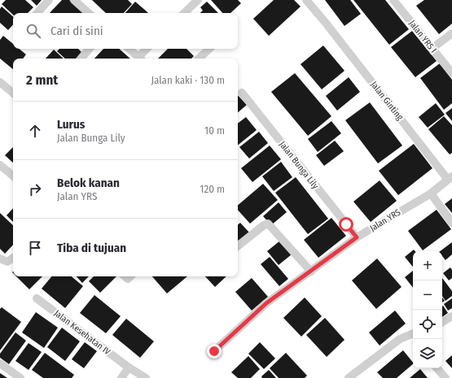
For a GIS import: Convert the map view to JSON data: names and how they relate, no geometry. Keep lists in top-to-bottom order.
{
  "streets": {
    "street": [
      "Jalan YRS I",
      "Jalan Ginting",
      "Jalan Bunga Lily",
      "Jalan YRS",
      "Jalan Kesehatan IV"
    ]
  },
  "crossings": [
    ["Jalan Ginting", "Jalan YRS"],
    ["Jalan Bunga Lily", "Jalan YRS"]
  ],
  "page": {
    "search": "Cari di sini",
    "heading": ["2 mnt", "Jalan kaki · 130 m"],
    "list": [
      ["Lurus", "Jalan Bunga Lily", "10 m"],
      ["Belok kanan", "Jalan YRS", "120 m"],
      "Tiba di tujuan"
    ],
    "map_buttons": ["+", "−"]
  }
}
